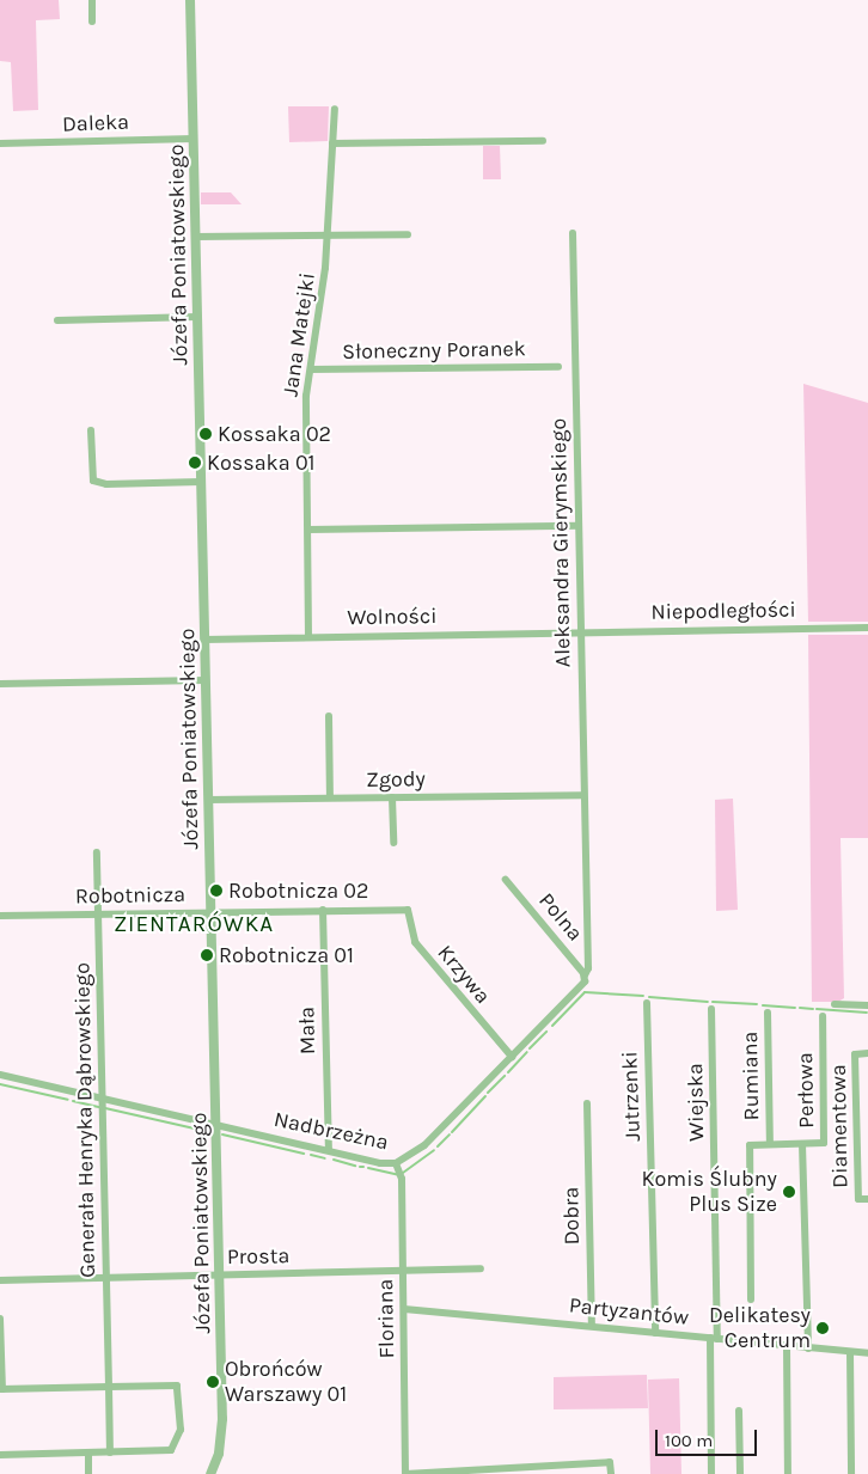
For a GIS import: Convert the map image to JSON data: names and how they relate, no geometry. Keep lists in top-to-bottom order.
{
  "streets": {
    "street": [
      "Daleka",
      "Józefa Poniatowskiego",
      "Jana Matejki",
      "Słoneczny Poranek",
      "Aleksandra Gierymskiego",
      "Niepodległości",
      "Wolności",
      "Zgody",
      "Robotnicza",
      "Polna",
      "Krzywa",
      "Mała",
      "Rumiana",
      "Perłowa",
      "Jutrzenki",
      "Wiejska",
      "Generała Henryka Dąbrowskiego",
      "Diamentowa",
      "Nadbrzeżna",
      "Dobra",
      "Prosta",
      "Partyzantów",
      "Floriana"
    ]
  },
  "crossings": [
    ["Daleka", "Józefa Poniatowskiego"],
    ["Józefa Poniatowskiego", "Wolności"],
    ["Józefa Poniatowskiego", "Zgody"],
    ["Józefa Poniatowskiego", "Robotnicza"],
    ["Józefa Poniatowskiego", "Nadbrzeżna"],
    ["Józefa Poniatowskiego", "Prosta"],
    ["Jana Matejki", "Słoneczny Poranek"],
    ["Jana Matejki", "Wolności"],
    ["Aleksandra Gierymskiego", "Niepodległości"],
    ["Aleksandra Gierymskiego", "Wolności"],
    ["Aleksandra Gierymskiego", "Zgody"],
    ["Aleksandra Gierymskiego", "Polna"],
    ["Aleksandra Gierymskiego", "Nadbrzeżna"],
    ["Niepodległości", "Wolności"],
    ["Robotnicza", "Krzywa"],
    ["Robotnicza", "Mała"],
    ["Robotnicza", "Generała Henryka Dąbrowskiego"],
    ["Polna", "Nadbrzeżna"],
    ["Krzywa", "Nadbrzeżna"],
    ["Mała", "Nadbrzeżna"],
    ["Jutrzenki", "Partyzantów"],
    ["Wiejska", "Partyzantów"],
    ["Generała Henryka Dąbrowskiego", "Nadbrzeżna"],
    ["Generała Henryka Dąbrowskiego", "Prosta"],
    ["Nadbrzeżna", "Floriana"],
    ["Dobra", "Partyzantów"],
    ["Prosta", "Floriana"],
    ["Partyzantów", "Floriana"]
  ],
  "districts": ["ZIENTARÓWKA"],
  "places": [
    "Kossaka 02",
    "Kossaka 01",
    "Robotnicza 02",
    "Robotnicza 01",
    "Komis Ślubny Plus Size",
    "Delikatesy Centrum",
    "Obrońców Warszawy 01"
  ],
  "scale_bar": "100 m"
}
